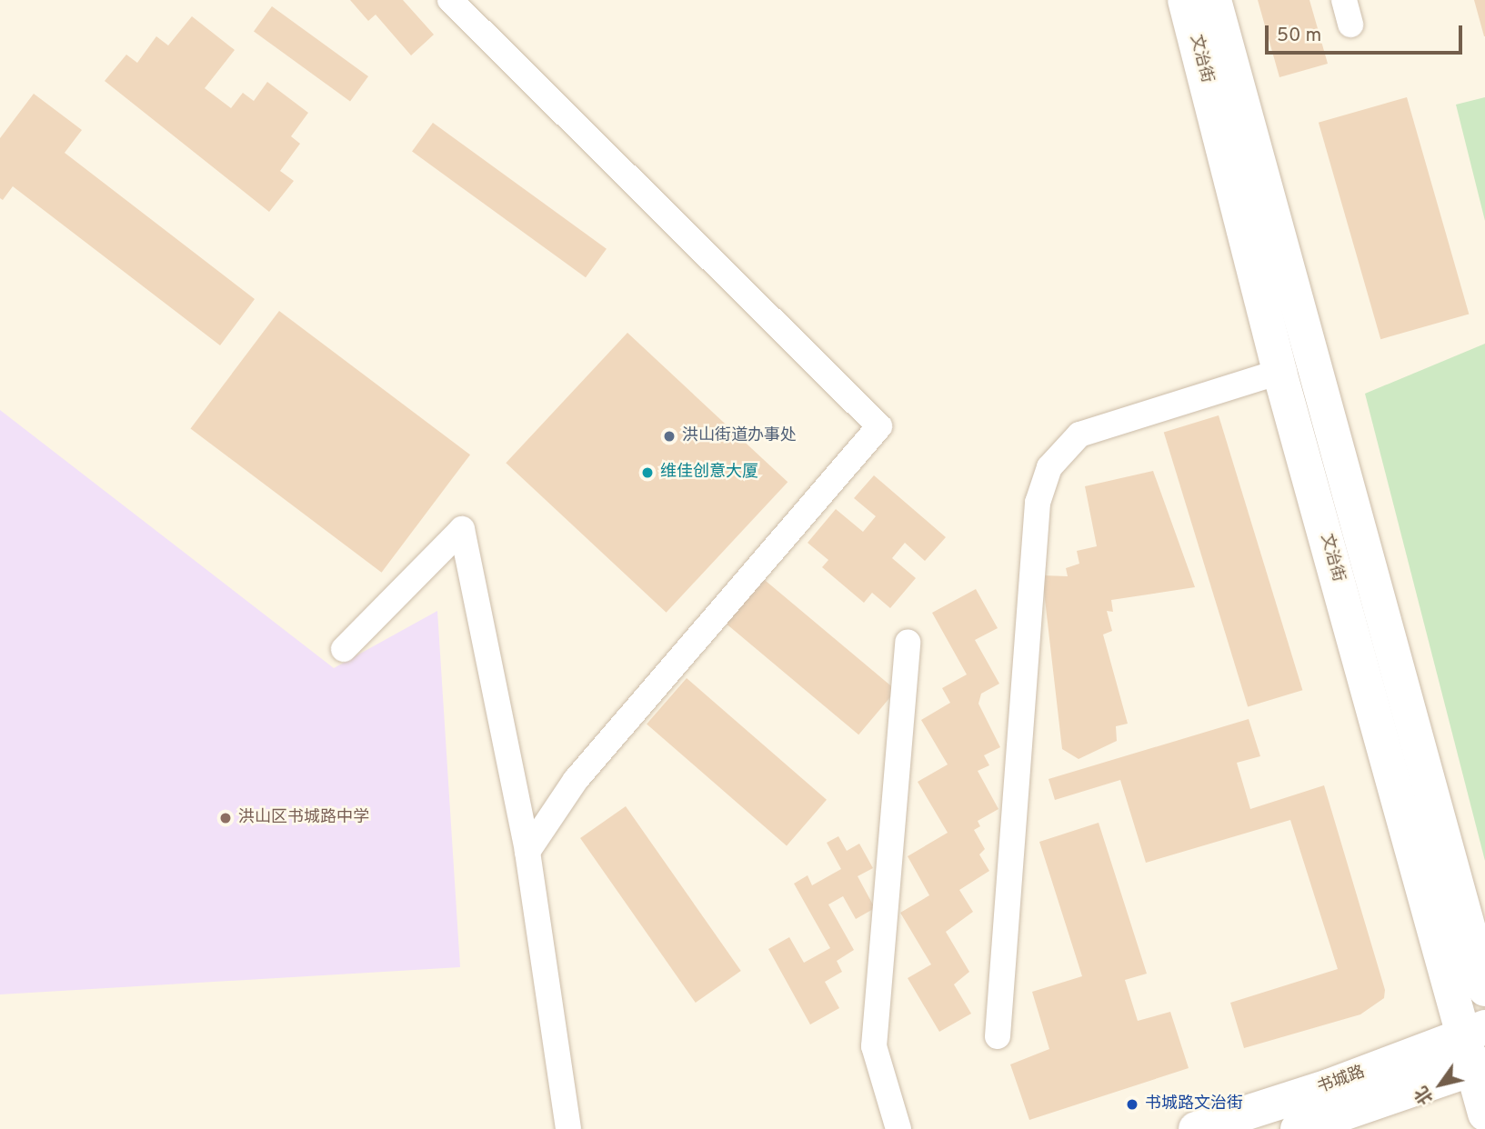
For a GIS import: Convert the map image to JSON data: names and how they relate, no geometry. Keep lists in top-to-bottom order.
{
  "streets": {
    "main road": ["文治街", "书城路"]
  },
  "crossings": [
    ["文治街", "书城路"]
  ],
  "places": [
    "洪山街道办事处",
    "维佳创意大厦",
    "洪山区书城路中学",
    "书城路文治街"
  ],
  "scale_bar": "50 m",
  "north": "bottom left"
}
